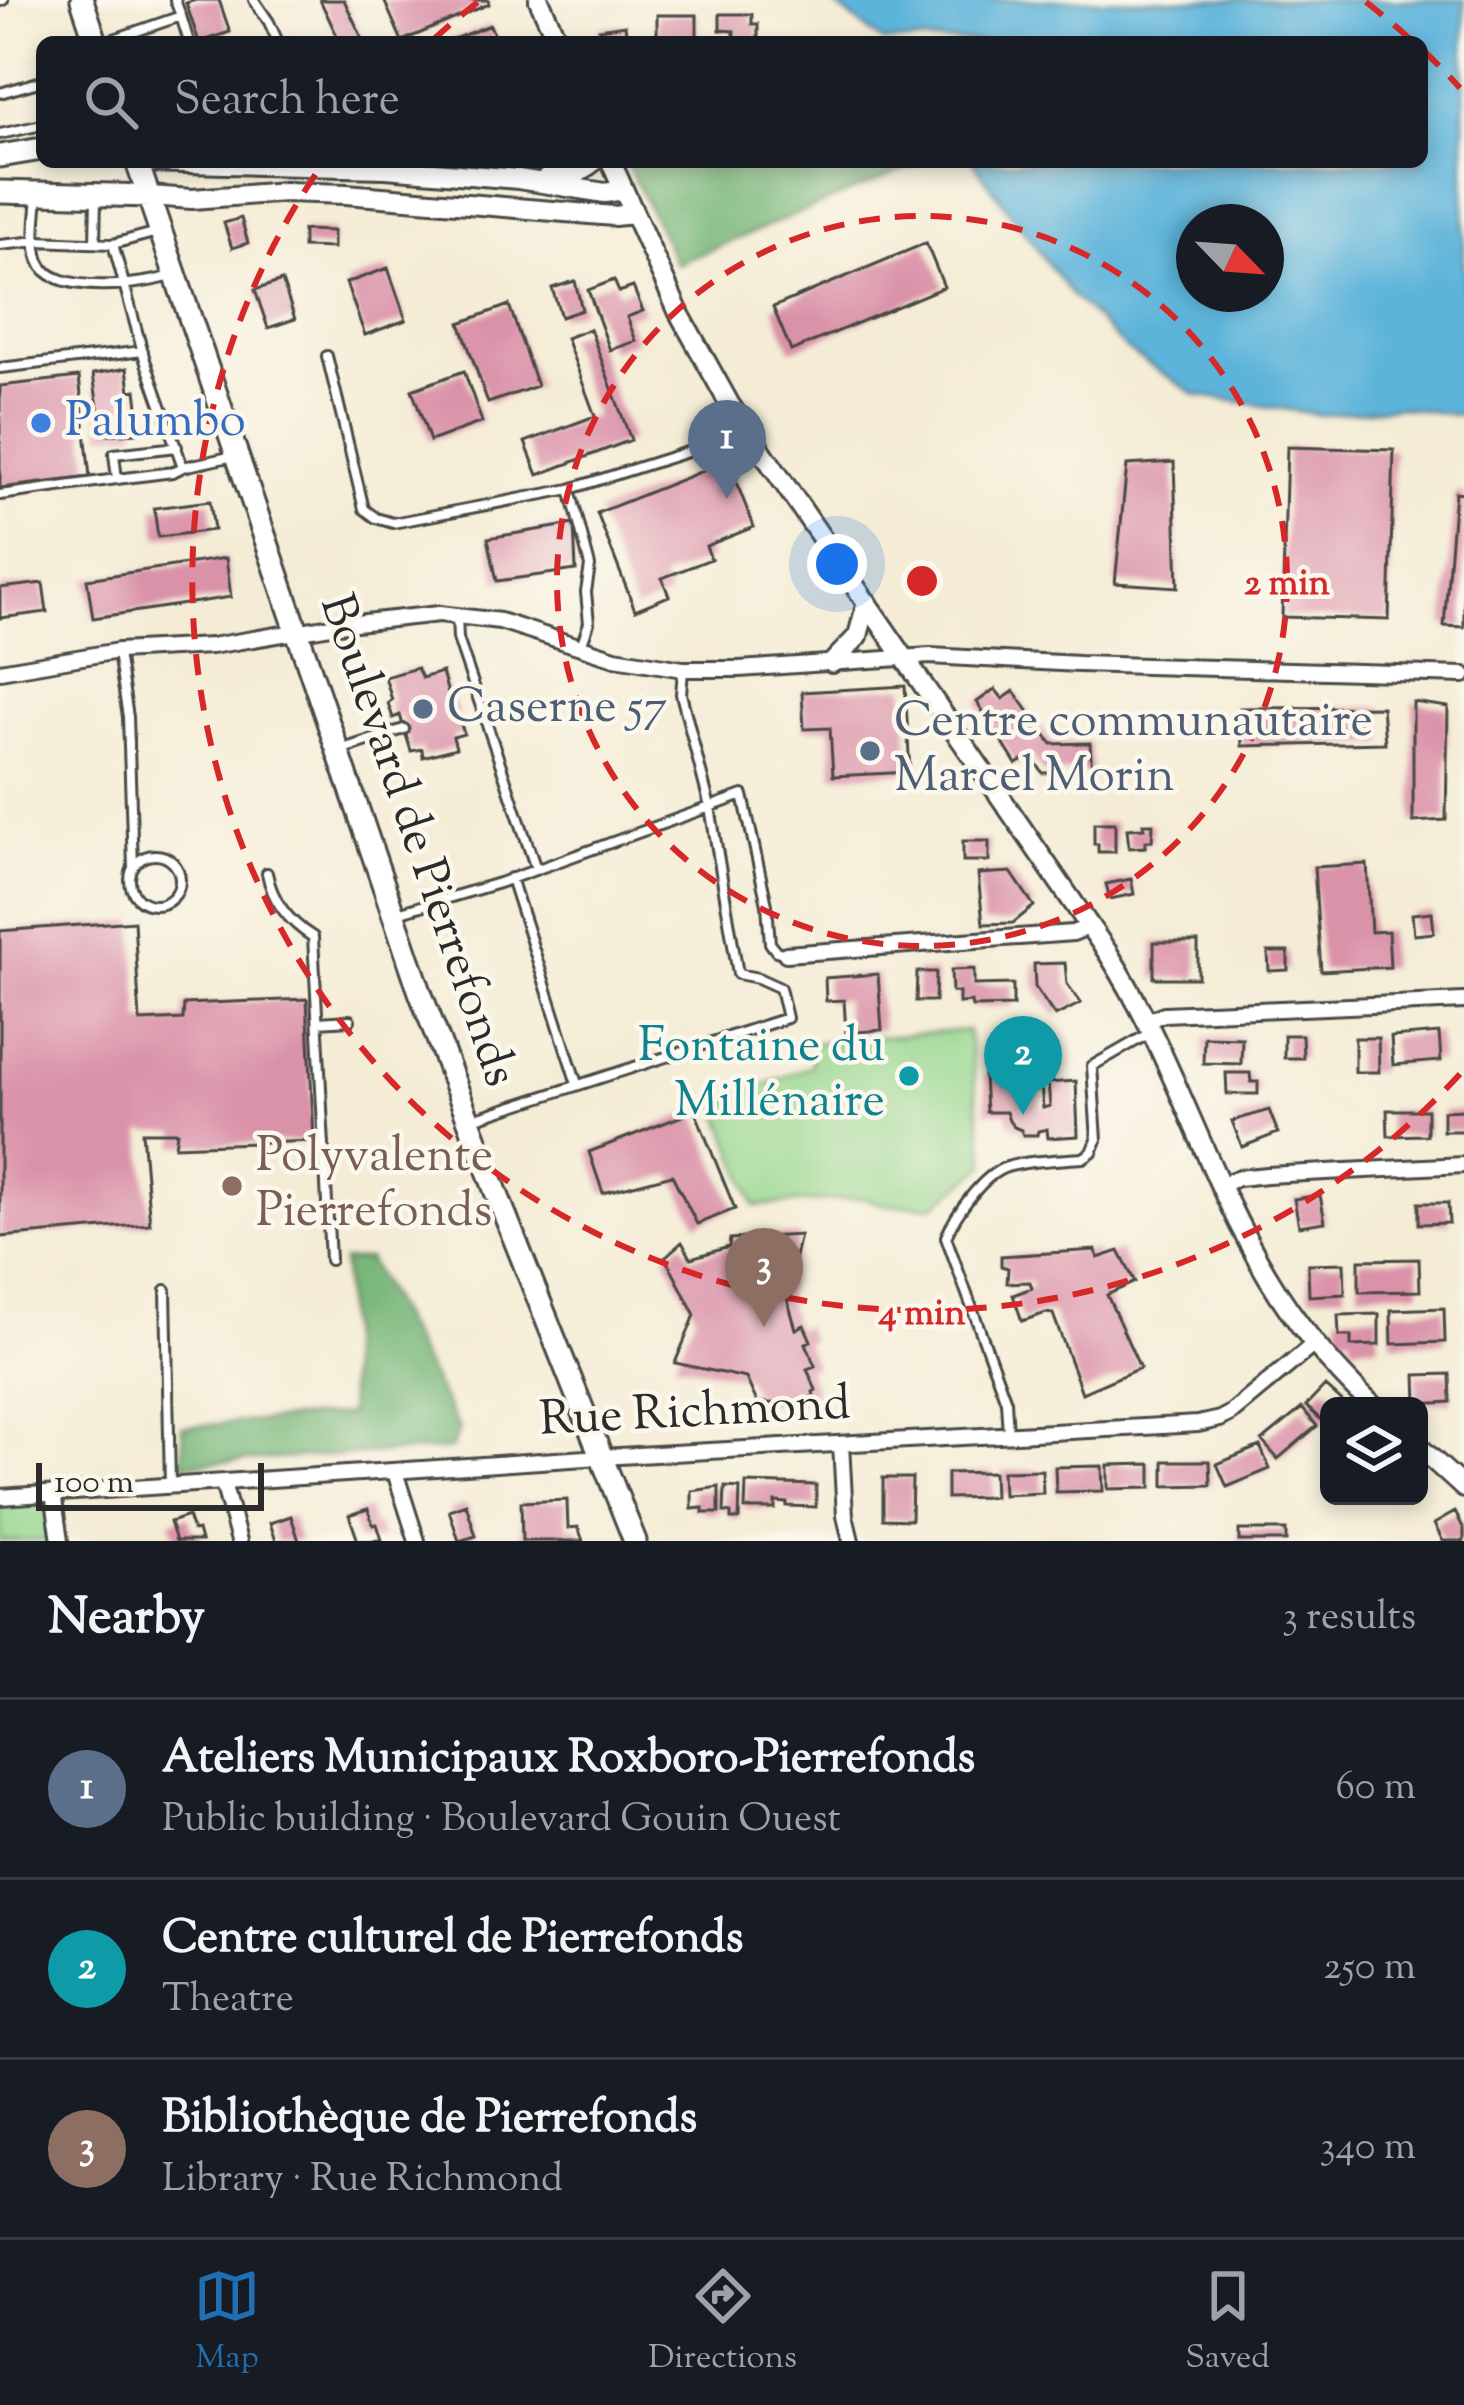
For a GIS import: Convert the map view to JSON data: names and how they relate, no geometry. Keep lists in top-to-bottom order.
{
  "streets": {
    "main road": ["Boulevard de Pierrefonds"],
    "street": ["Rue Richmond"]
  },
  "crossings": [
    ["Boulevard de Pierrefonds", "Rue Richmond"]
  ],
  "places": [
    "Palumbo",
    "Caserne 57",
    "Centre communautaire Marcel Morin",
    "Fontaine du Millénaire",
    "Polyvalente Pierrefonds"
  ],
  "scale_bar": "100 m",
  "north": "bottom right",
  "page": {
    "search": "Search here",
    "pins": ["1", "2", "3"],
    "scale": "100 m",
    "heading": ["Nearby", "3 results"],
    "list": [
      {
        "mark": "1",
        "name": "Ateliers Municipaux Roxboro-Pierrefonds",
        "note": "Public building · Boulevard Gouin Ouest",
        "value": "60 m"
      },
      {
        "mark": "2",
        "name": "Centre culturel de Pierrefonds",
        "note": "Theatre",
        "value": "250 m"
      },
      {
        "mark": "3",
        "name": "Bibliothèque de Pierrefonds",
        "note": "Library · Rue Richmond",
        "value": "340 m"
      }
    ],
    "nav": ["Map", "Directions", "Saved"]
  },
  "rings": ["2 min", "4 min"]
}
